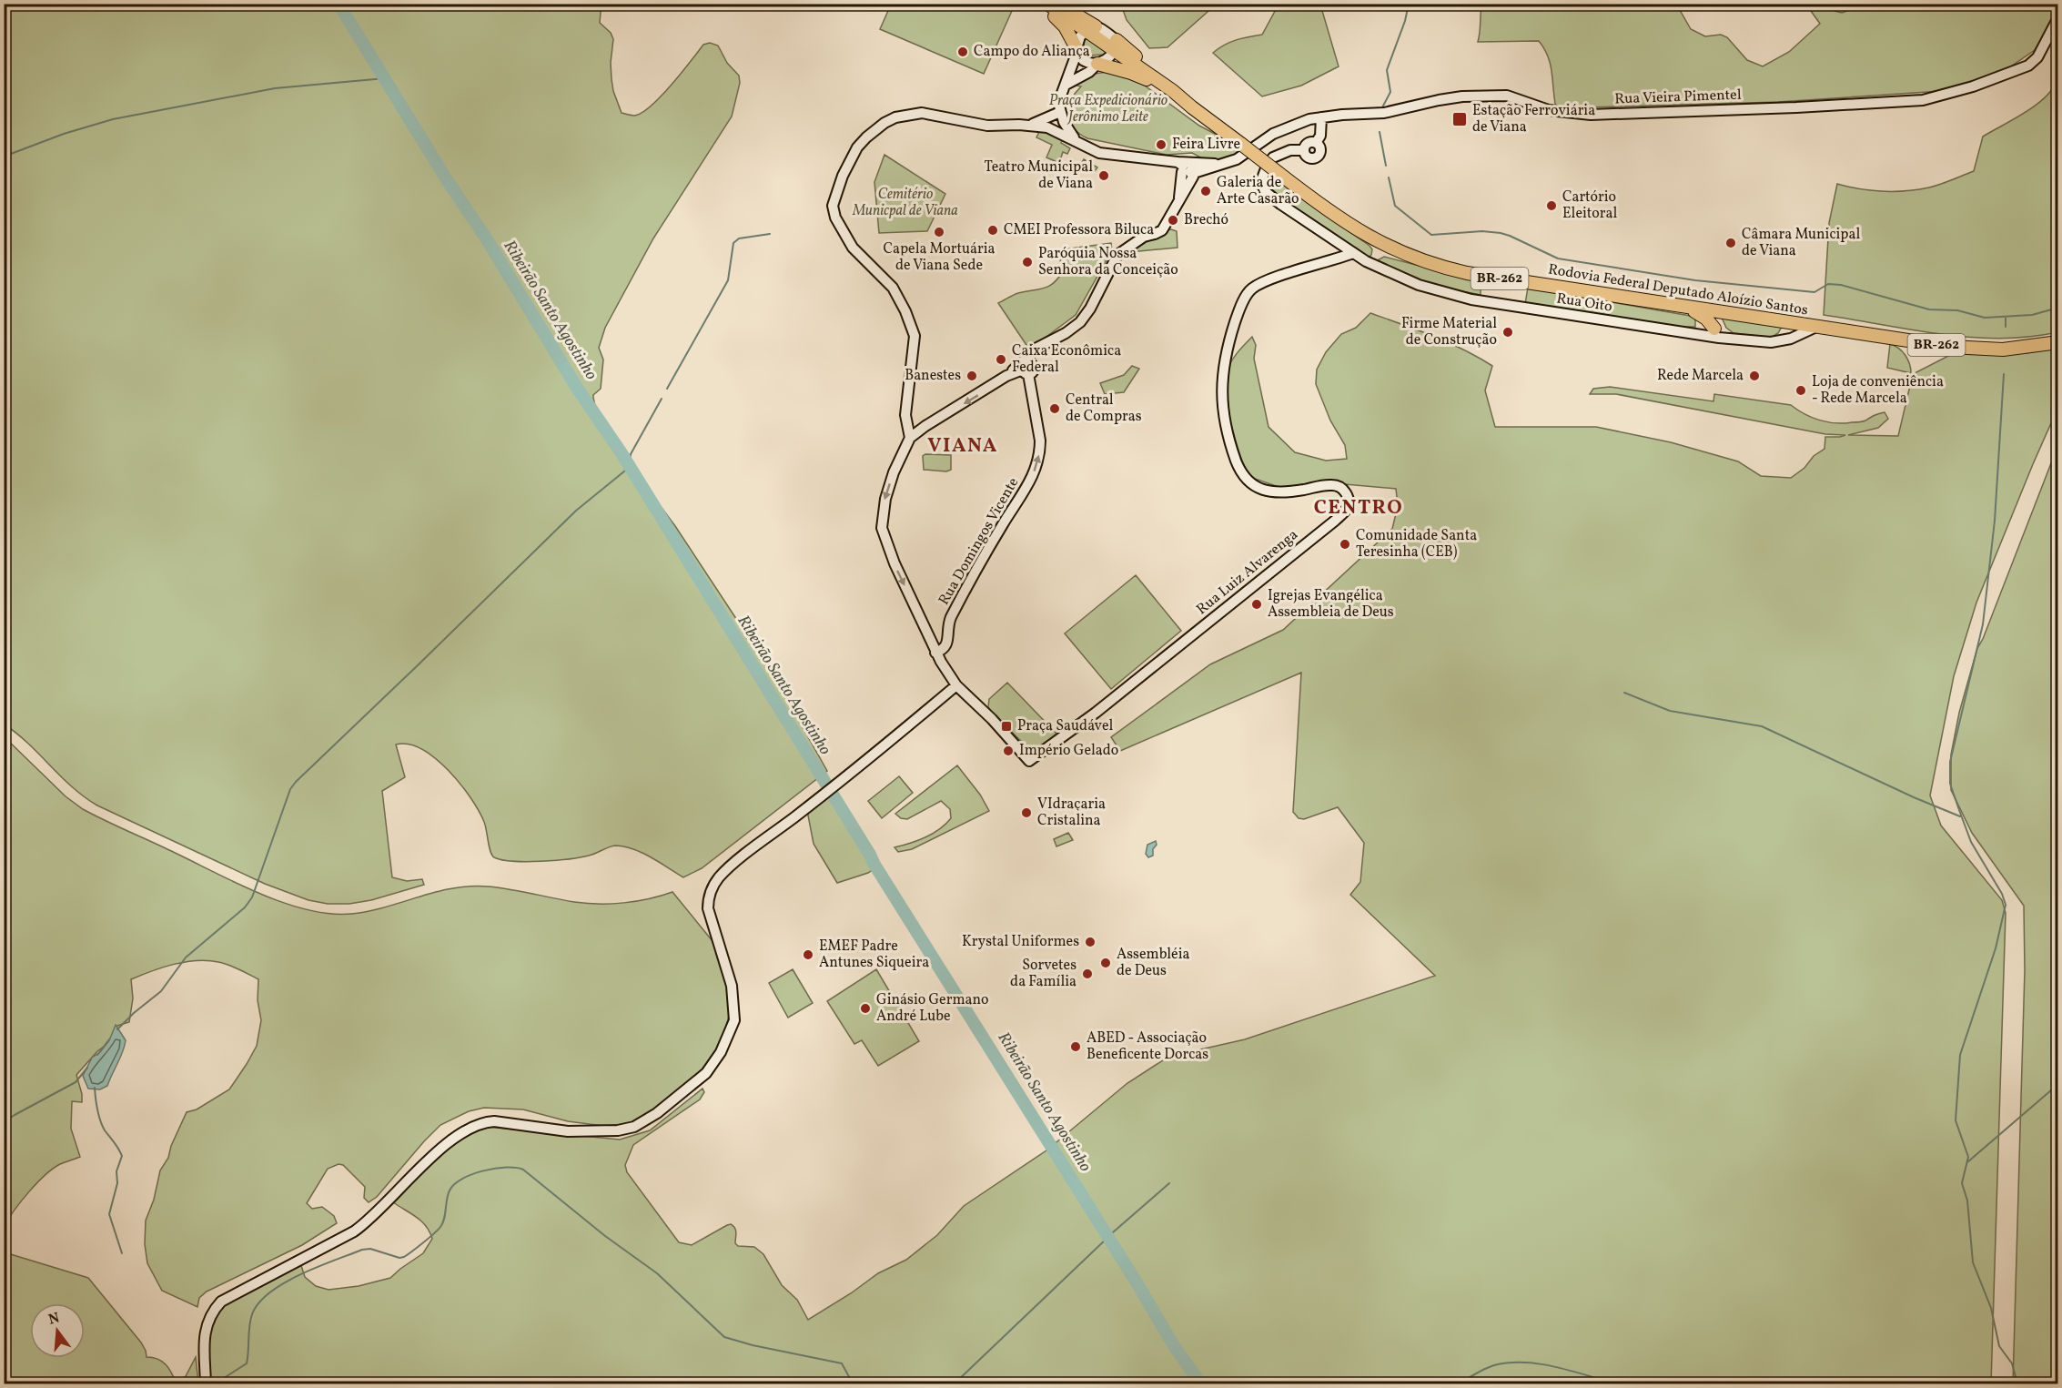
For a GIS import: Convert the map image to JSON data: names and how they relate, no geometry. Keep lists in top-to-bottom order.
{
  "streets": {
    "highway": ["BR-262", "Rodovia Federal Deputado Aloízio Santos"],
    "street": [
      "Rua Vieira Pimentel",
      "Rua Oito",
      "Rua Domingos Vicente",
      "Rua Luiz Alvarenga"
    ]
  },
  "crossings": [
    ["Rodovia Federal Deputado Aloízio Santos", "Rua Oito"],
    ["Rua Oito", "Rua Luiz Alvarenga"]
  ],
  "one_way": ["Rua Domingos Vicente"],
  "districts": ["VIANA", "CENTRO"],
  "water": ["Ribeirão Santo Agostinho"],
  "parks": ["Praça Expedicionário Jerônimo Leite", "Cemitério Municpal de Viana"],
  "places": {
    "other": [
      "Campo do Aliança",
      "Feira Livre",
      "Teatro Municipal de Viana",
      "Galeria de Arte Casarão",
      "Cartório Eleitoral",
      "Brechó",
      "CMEI Professora Biluca",
      "Capela Mortuária de Viana Sede",
      "Câmara Municipal de Viana",
      "Paróquia Nossa Senhora da Conceição",
      "Firme Material de Construção",
      "Caixa Econômica Federal",
      "Banestes",
      "Rede Marcela",
      "Loja de conveniência - Rede Marcela",
      "Central de Compras",
      "Comunidade Santa Teresinha (CEB)",
      "Igrejas Evangélica Assembleia de Deus",
      "Império Gelado",
      "VIdraçaria Cristalina",
      "Krystal Uniformes",
      "EMEF Padre Antunes Siqueira",
      "Assembléia de Deus",
      "Sorvetes da Família",
      "Ginásio Germano André Lube",
      "ABED - Associação Beneficente Dorcas"
    ],
    "transit": ["Estação Ferroviária de Viana", "Praça Saudável"]
  },
  "north": "top"
}
